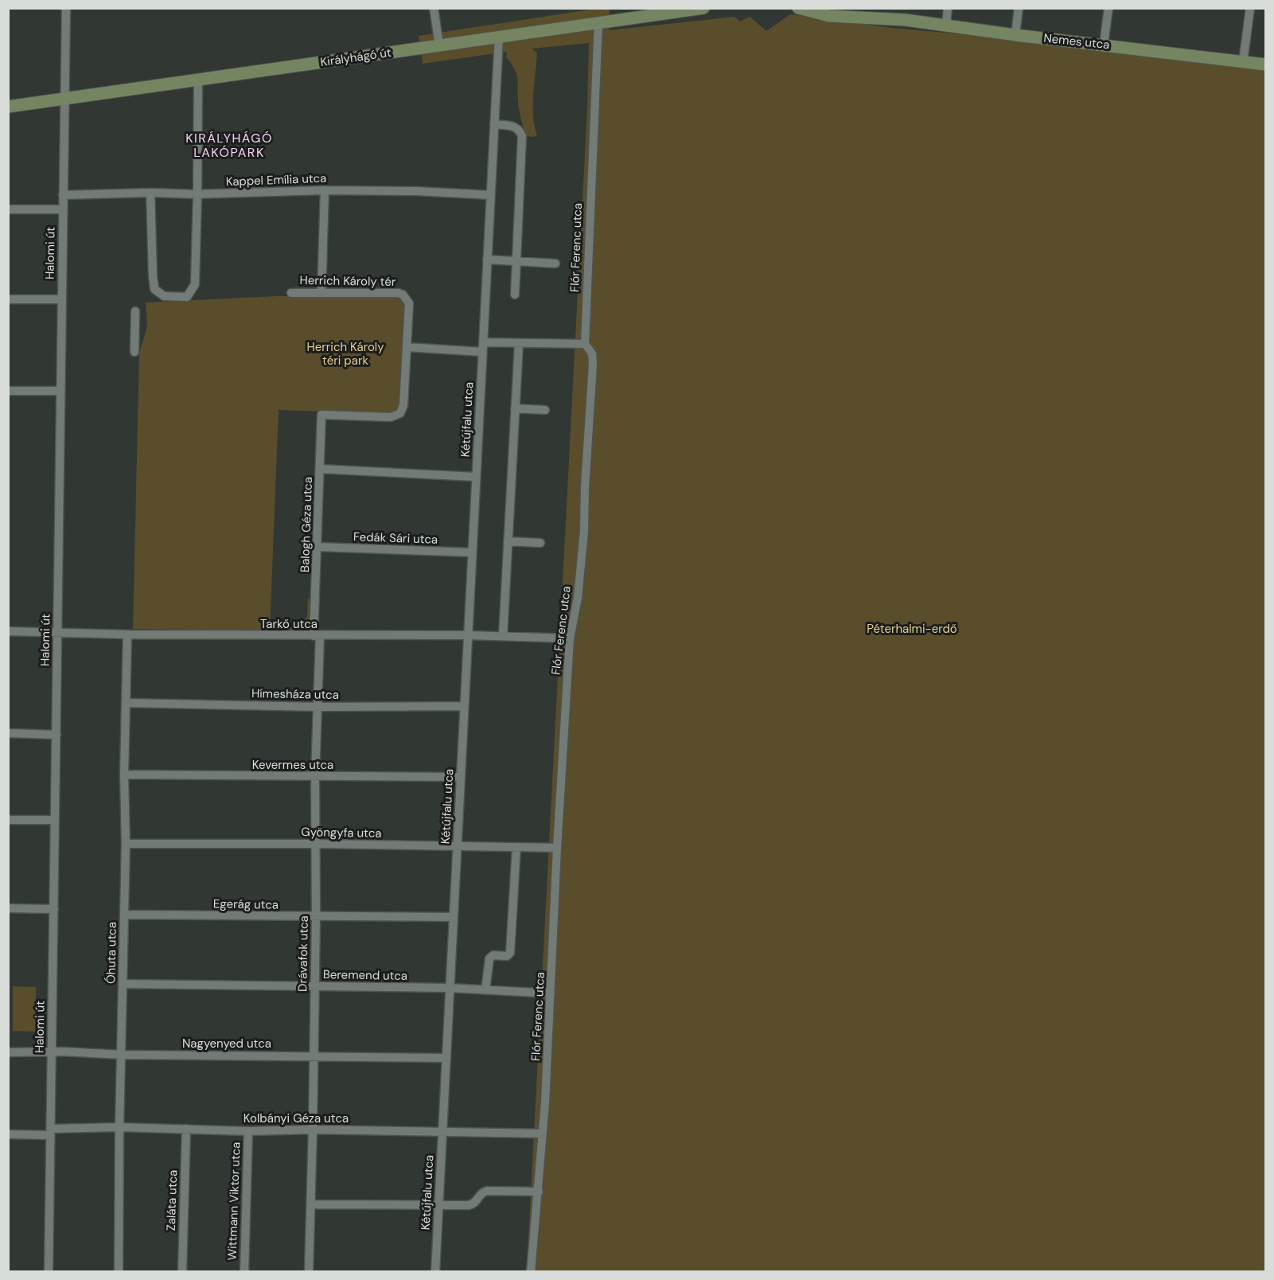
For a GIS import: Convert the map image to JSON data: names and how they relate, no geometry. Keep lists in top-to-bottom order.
{
  "streets": {
    "street": [
      "Nemes utca",
      "Királyhágó út",
      "Kappel Emília utca",
      "Flór Ferenc utca",
      "Halomi út",
      "Herrich Károly tér",
      "Kétújfalu utca",
      "Balogh Géza utca",
      "Fedák Sári utca",
      "Tarkő utca",
      "Hímesháza utca",
      "Kevermes utca",
      "Gyöngyfa utca",
      "Egerág utca",
      "Óhuta utca",
      "Drávafok utca",
      "Beremend utca",
      "Nagyenyed utca",
      "Kolbányi Géza utca",
      "Zaláta utca",
      "Wittmann Viktor utca"
    ]
  },
  "crossings": [
    ["Királyhágó út", "Flór Ferenc utca"],
    ["Királyhágó út", "Halomi út"],
    ["Királyhágó út", "Kétújfalu utca"],
    ["Kappel Emília utca", "Halomi út"],
    ["Kappel Emília utca", "Kétújfalu utca"],
    ["Flór Ferenc utca", "Tarkő utca"],
    ["Flór Ferenc utca", "Gyöngyfa utca"],
    ["Flór Ferenc utca", "Beremend utca"],
    ["Flór Ferenc utca", "Kolbányi Géza utca"],
    ["Halomi út", "Tarkő utca"],
    ["Halomi út", "Nagyenyed utca"],
    ["Halomi út", "Kolbányi Géza utca"],
    ["Herrich Károly tér", "Balogh Géza utca"],
    ["Kétújfalu utca", "Fedák Sári utca"],
    ["Kétújfalu utca", "Tarkő utca"],
    ["Kétújfalu utca", "Hímesháza utca"],
    ["Kétújfalu utca", "Kevermes utca"],
    ["Kétújfalu utca", "Gyöngyfa utca"],
    ["Kétújfalu utca", "Egerág utca"],
    ["Kétújfalu utca", "Beremend utca"],
    ["Kétújfalu utca", "Nagyenyed utca"],
    ["Kétújfalu utca", "Kolbányi Géza utca"],
    ["Balogh Géza utca", "Fedák Sári utca"],
    ["Balogh Géza utca", "Tarkő utca"],
    ["Balogh Géza utca", "Drávafok utca"],
    ["Tarkő utca", "Óhuta utca"],
    ["Tarkő utca", "Drávafok utca"],
    ["Hímesháza utca", "Óhuta utca"],
    ["Hímesháza utca", "Drávafok utca"],
    ["Kevermes utca", "Óhuta utca"],
    ["Kevermes utca", "Drávafok utca"],
    ["Gyöngyfa utca", "Óhuta utca"],
    ["Gyöngyfa utca", "Drávafok utca"],
    ["Egerág utca", "Óhuta utca"],
    ["Egerág utca", "Drávafok utca"],
    ["Óhuta utca", "Beremend utca"],
    ["Óhuta utca", "Nagyenyed utca"],
    ["Óhuta utca", "Kolbányi Géza utca"],
    ["Drávafok utca", "Beremend utca"],
    ["Drávafok utca", "Nagyenyed utca"],
    ["Drávafok utca", "Kolbányi Géza utca"],
    ["Kolbányi Géza utca", "Zaláta utca"],
    ["Kolbányi Géza utca", "Wittmann Viktor utca"]
  ],
  "districts": ["KIRÁLYHÁGÓ LAKÓPARK"],
  "parks": ["Herrich Károly téri park", "Péterhalmi-erdő"]
}
